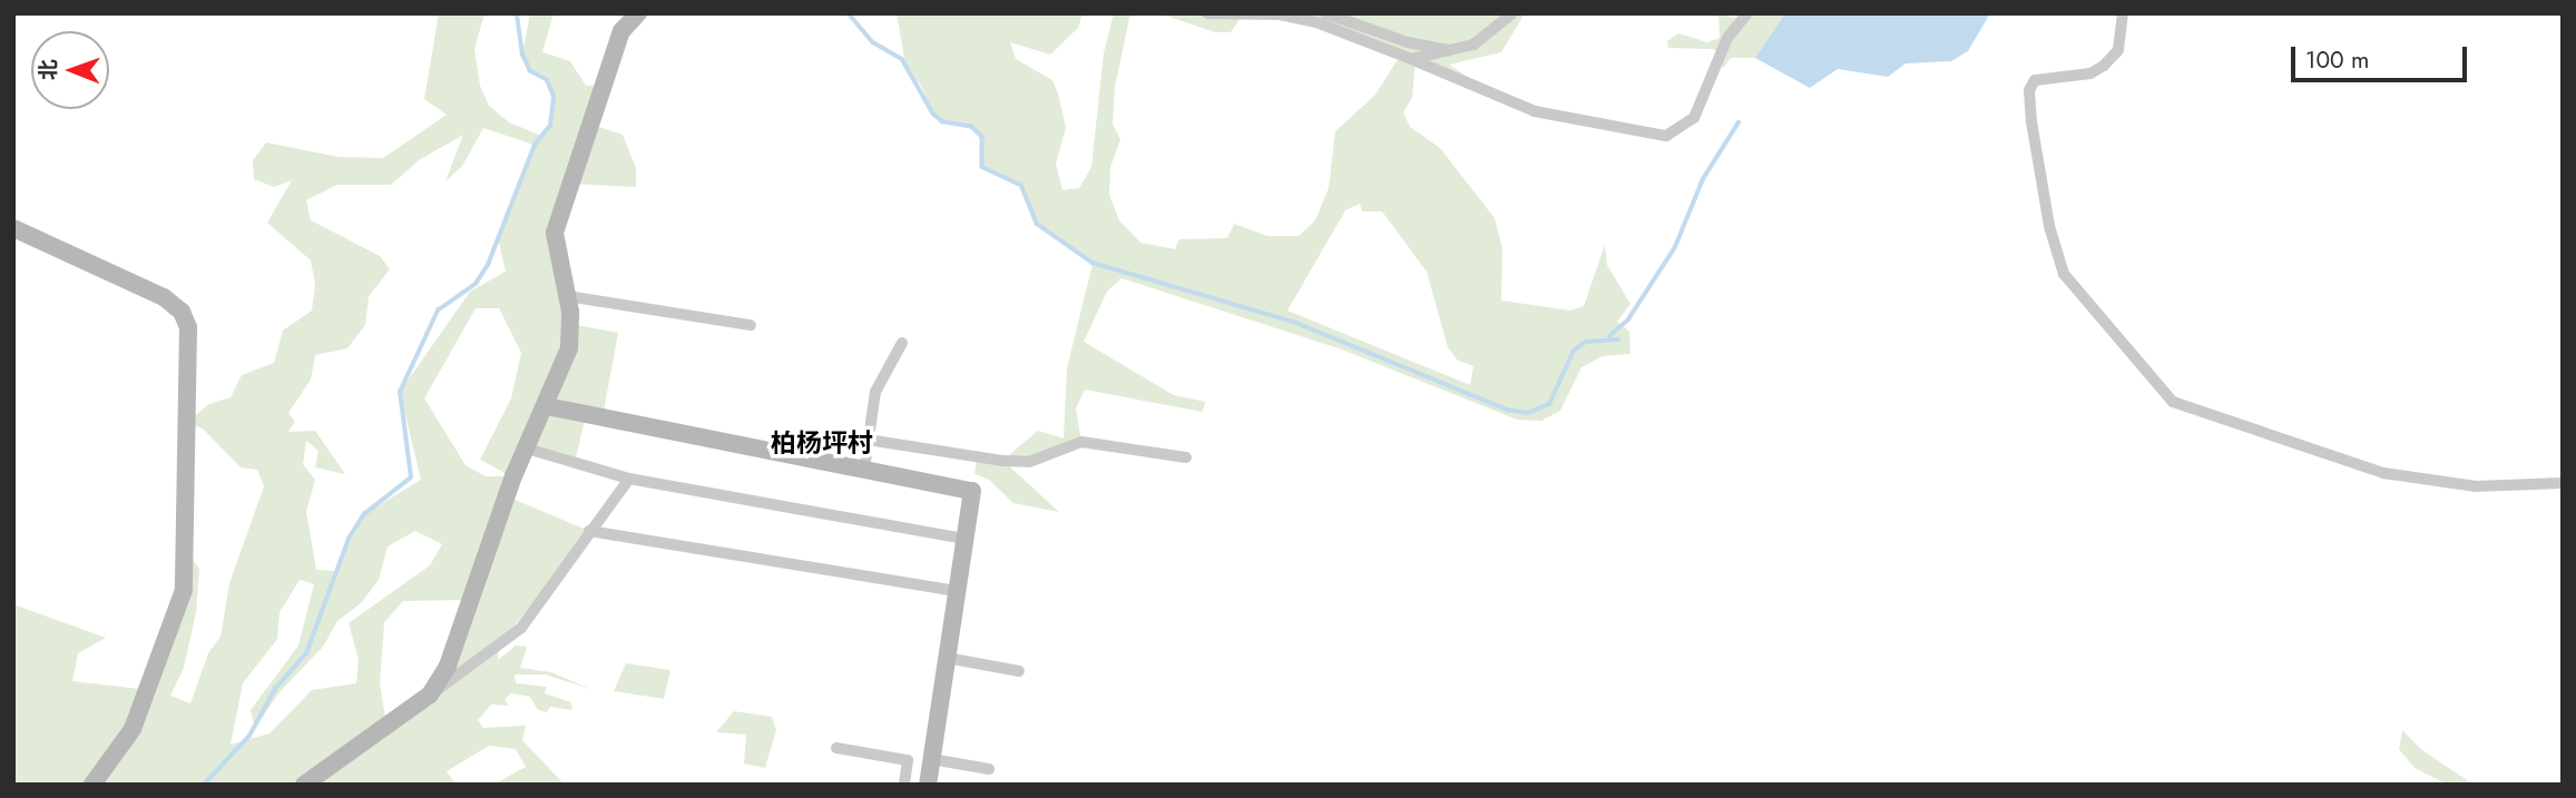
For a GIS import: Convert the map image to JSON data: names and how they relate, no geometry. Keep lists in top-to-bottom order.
{
  "districts": ["柏杨坪村"],
  "scale_bar": "100 m",
  "north": "left"
}
